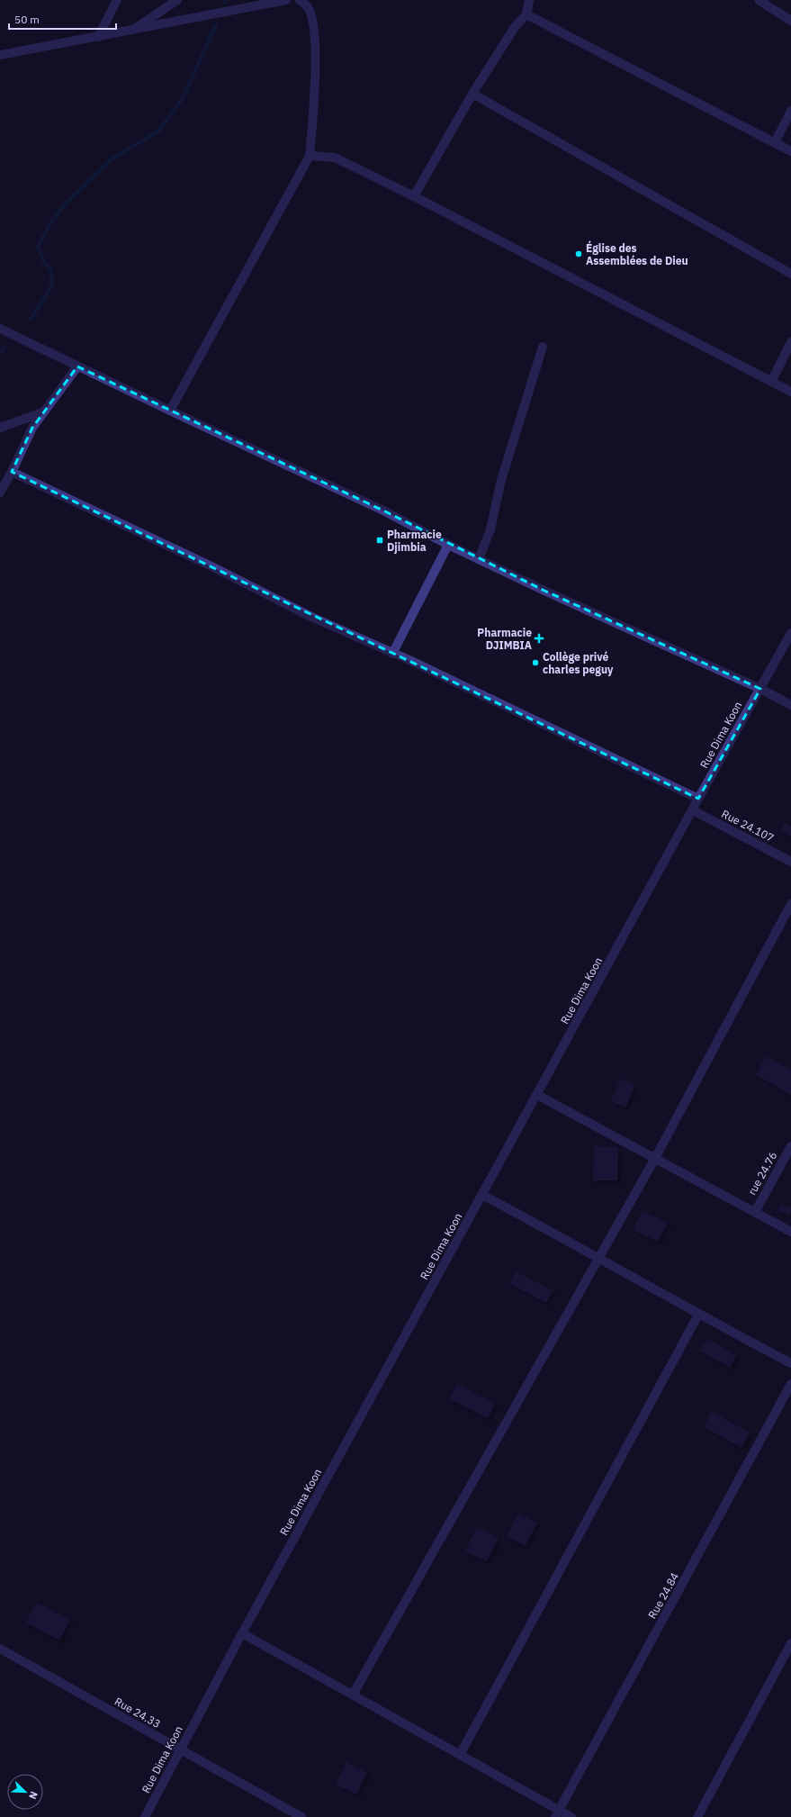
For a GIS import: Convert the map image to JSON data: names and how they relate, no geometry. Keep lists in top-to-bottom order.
{
  "streets": {
    "street": [
      "Rue Dima Koon",
      "Rue 24.107",
      "rue 24.76",
      "Rue 24.84",
      "Rue 24.33"
    ]
  },
  "crossings": [
    ["Rue Dima Koon", "Rue 24.107"],
    ["Rue Dima Koon", "Rue 24.33"]
  ],
  "places": {
    "other": ["Église des Assemblées de Dieu", "Collège privé charles peguy"],
    "transit": ["Pharmacie Djimbia"],
    "health": ["Pharmacie DJIMBIA"]
  },
  "scale_bar": "50 m",
  "north": "bottom right"
}
